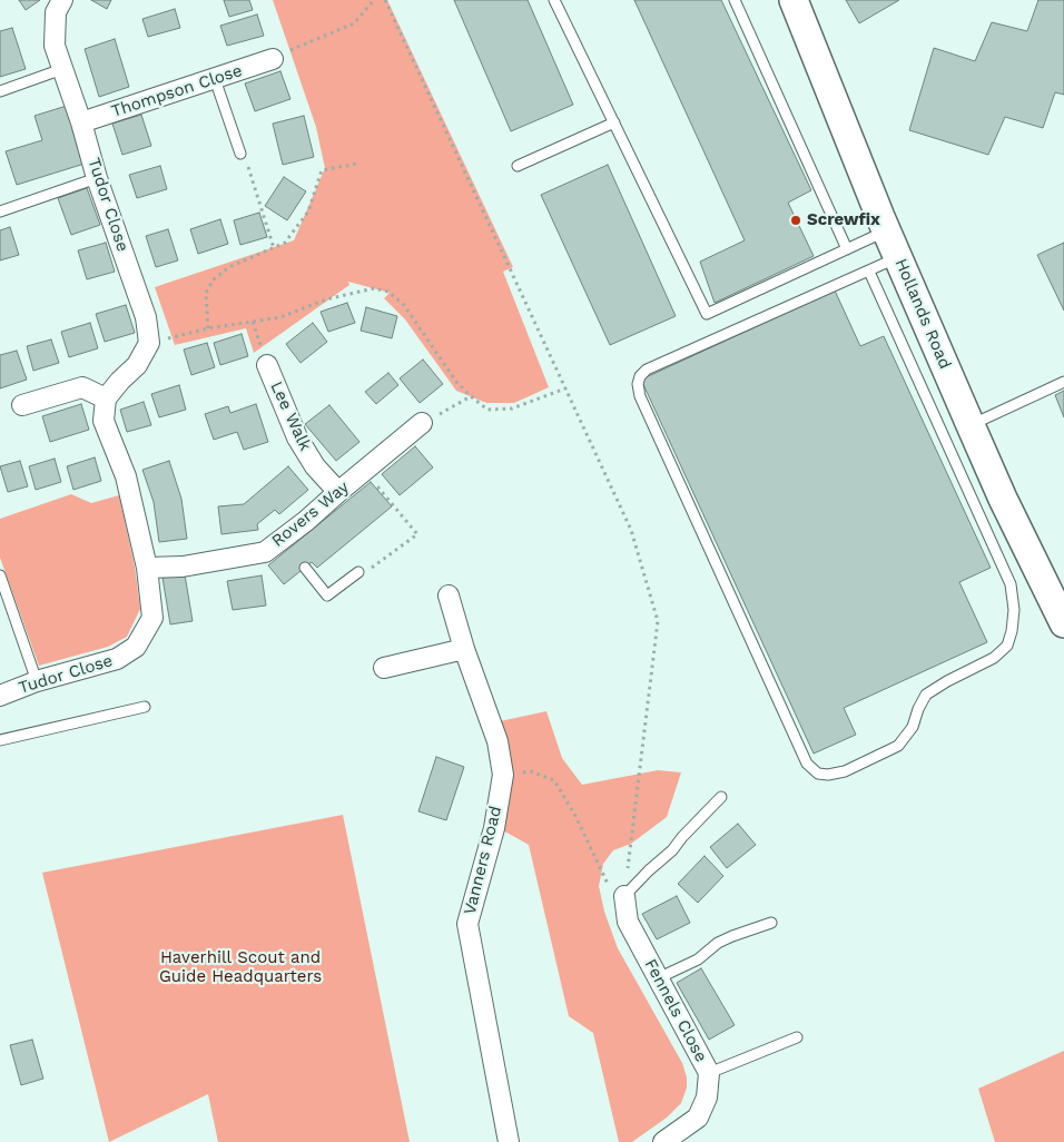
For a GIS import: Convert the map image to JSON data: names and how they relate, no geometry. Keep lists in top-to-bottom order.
{
  "streets": {
    "street": [
      "Thompson Close",
      "Tudor Close",
      "Hollands Road",
      "Lee Walk",
      "Rovers Way",
      "Vanners Road",
      "Fennels Close"
    ]
  },
  "crossings": [
    ["Thompson Close", "Tudor Close"],
    ["Tudor Close", "Rovers Way"],
    ["Lee Walk", "Rovers Way"]
  ],
  "parks": ["Haverhill Scout and Guide Headquarters"],
  "places": ["Screwfix"]
}
